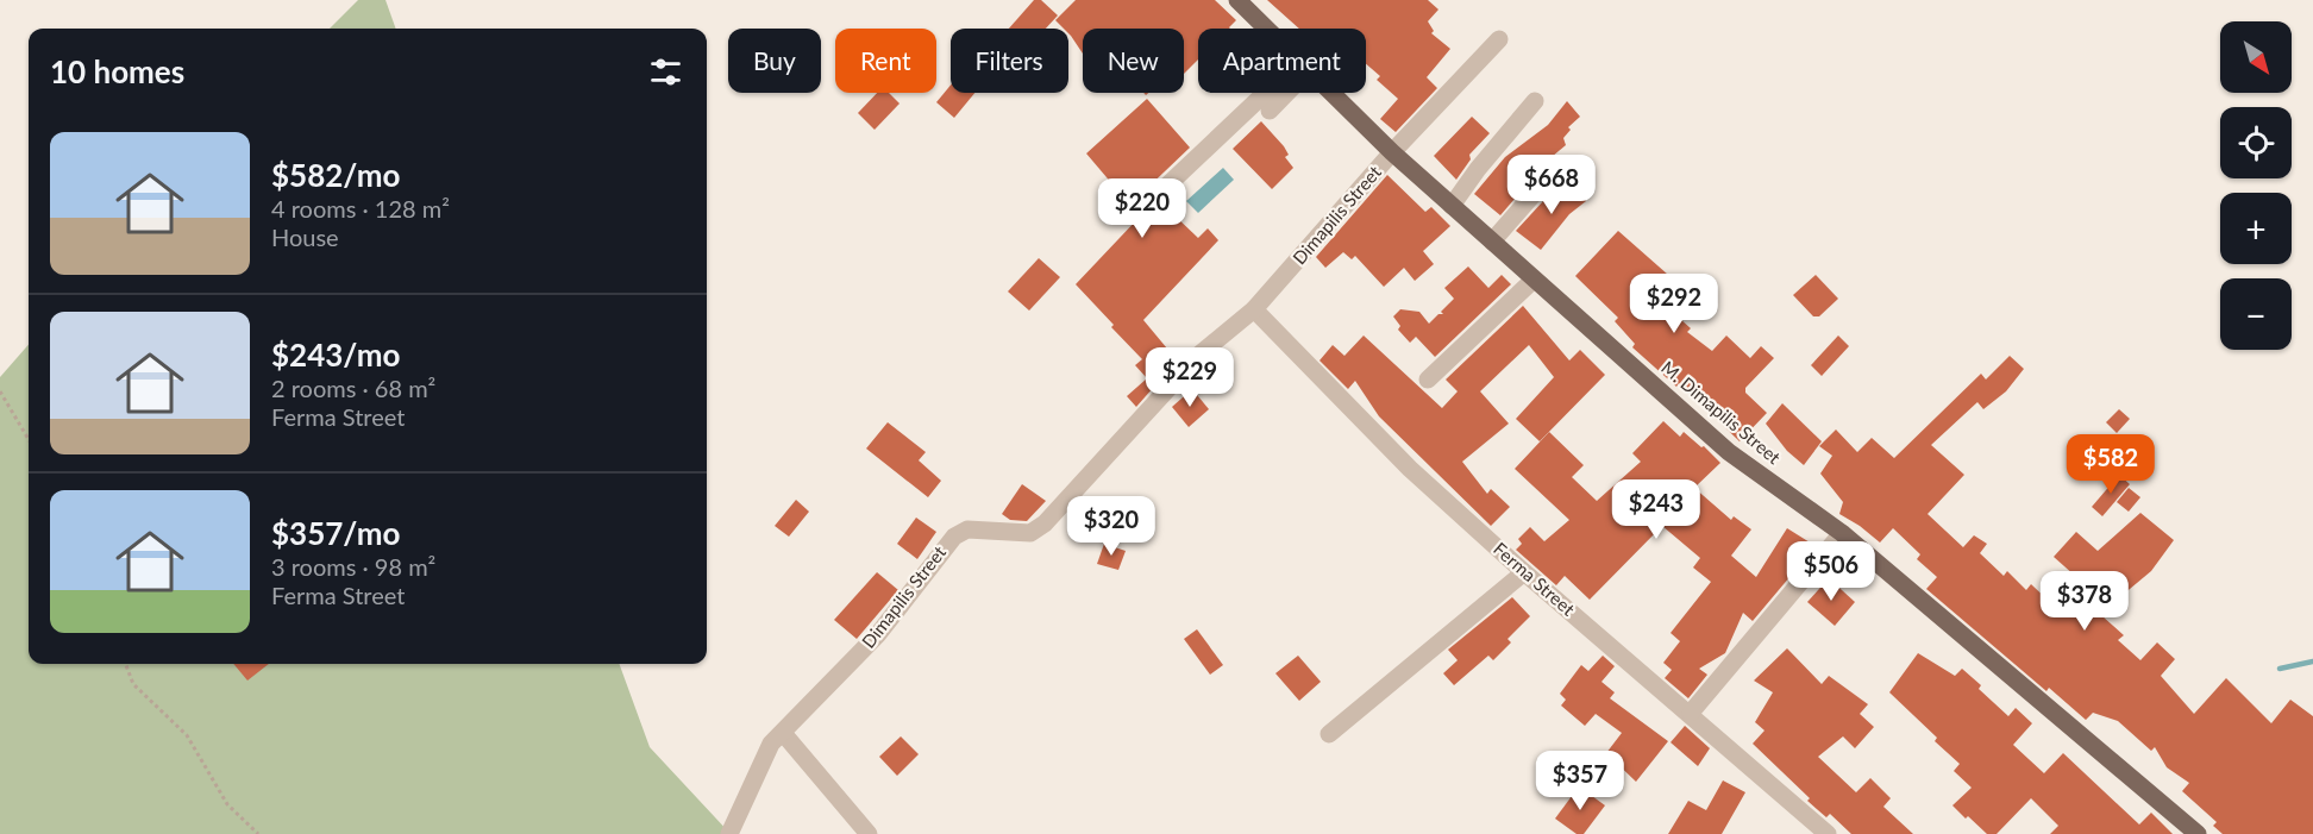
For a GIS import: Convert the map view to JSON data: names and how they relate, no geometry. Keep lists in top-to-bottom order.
{
  "streets": {
    "main road": ["M. Dimapilis Street"],
    "street": ["Dimapilis Street", "Ferma Street"]
  },
  "crossings": [
    ["Dimapilis Street", "M. Dimapilis Street"],
    ["Dimapilis Street", "Ferma Street"]
  ],
  "north": "bottom right",
  "page": {
    "map_buttons": ["+", "−"],
    "chip": [
      "Buy",
      "Rent",
      "Filters",
      "New",
      "Apartment"
    ],
    "heading": "10 homes",
    "list": [
      {
        "name": "$582/mo",
        "note": "4 rooms · 128 m² · House"
      },
      {
        "name": "$243/mo",
        "note": "2 rooms · 68 m² · Ferma Street"
      },
      {
        "name": "$357/mo",
        "note": "3 rooms · 98 m² · Ferma Street"
      }
    ],
    "price": [
      "$668",
      "$220",
      "$292",
      "$229",
      "$582",
      "$243",
      "$320",
      "$506",
      "$378",
      "$357"
    ]
  }
}
